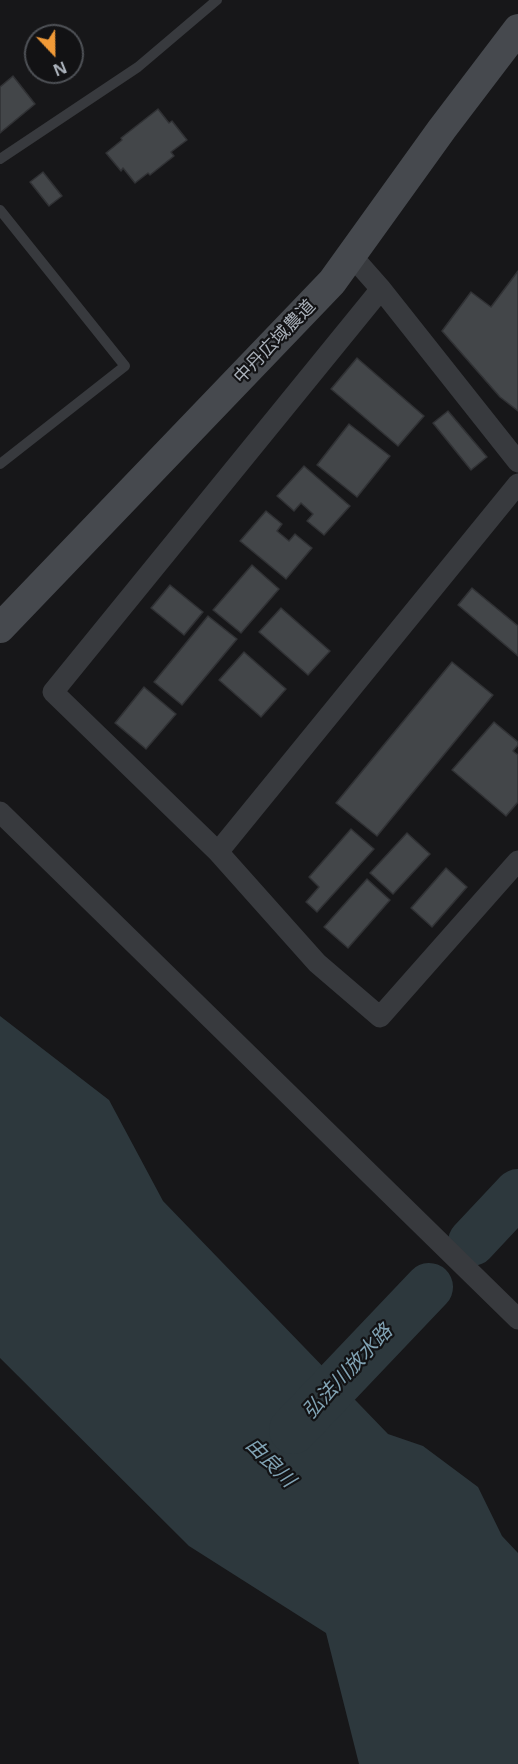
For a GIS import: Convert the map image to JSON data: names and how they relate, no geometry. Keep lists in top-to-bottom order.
{
  "streets": {
    "street": ["中丹広域農道"]
  },
  "water": ["弘法川放水路", "由良川"],
  "north": "bottom"
}
